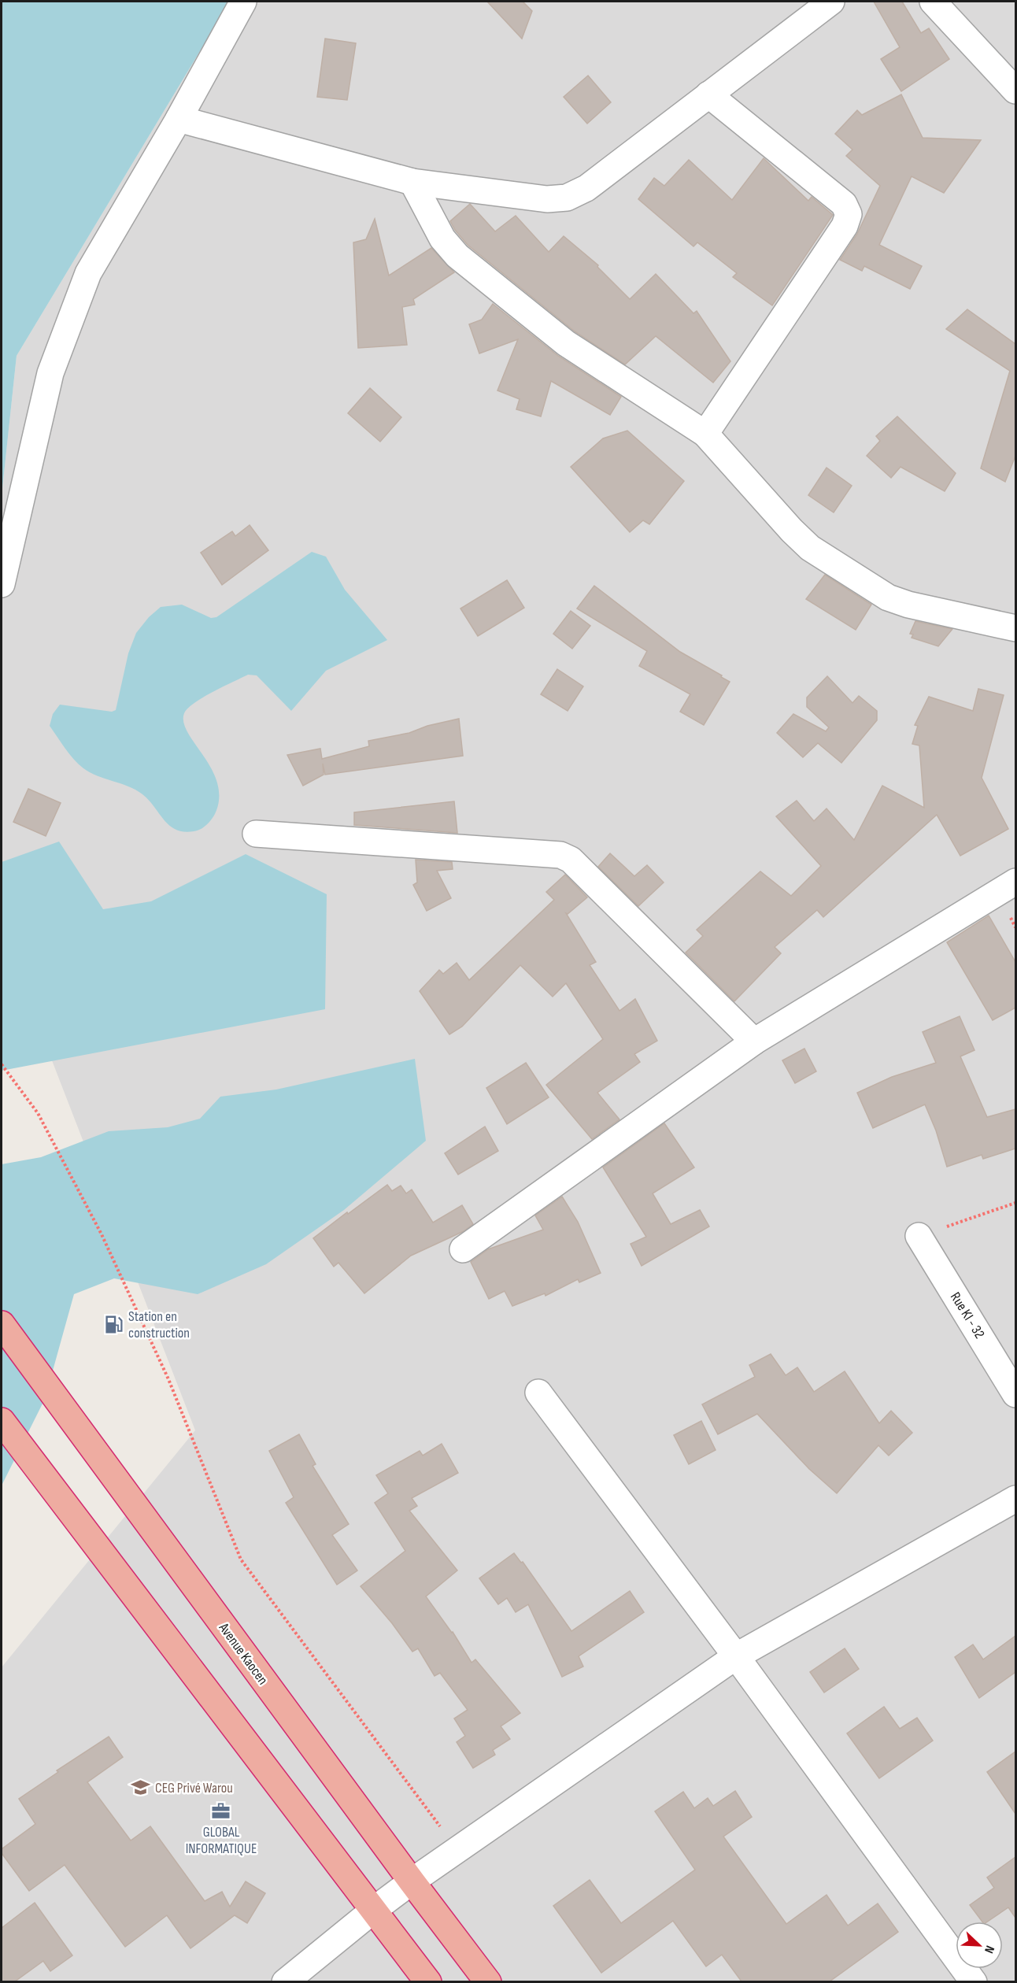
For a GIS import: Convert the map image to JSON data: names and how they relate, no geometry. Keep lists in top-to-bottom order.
{
  "streets": {
    "highway": ["Avenue Kaocen"],
    "street": ["Rue KI - 32"]
  },
  "places": {
    "fuel station": ["Station en construction"],
    "school or university": ["CEG Privé Warou"],
    "office": ["GLOBAL INFORMATIQUE"]
  },
  "north": "bottom right"
}
